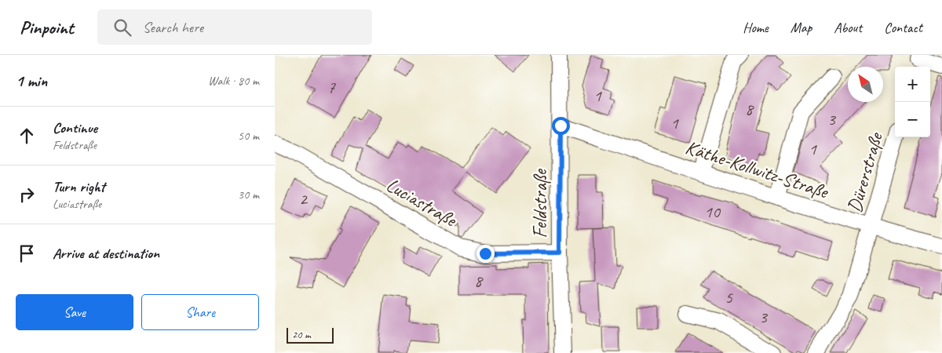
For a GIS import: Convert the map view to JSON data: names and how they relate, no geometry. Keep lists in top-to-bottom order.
{
  "streets": {
    "street": [
      "Käthe-Kollwitz-Straße",
      "Dürerstraße",
      "Luciastraße",
      "Feldstraße"
    ]
  },
  "crossings": [
    ["Käthe-Kollwitz-Straße", "Dürerstraße"],
    ["Käthe-Kollwitz-Straße", "Feldstraße"],
    ["Luciastraße", "Feldstraße"]
  ],
  "house_numbers": [
    "7",
    "1",
    "8",
    "3",
    "1",
    "1",
    "2",
    "10",
    "8",
    "5",
    "3"
  ],
  "scale_bar": "20 m",
  "north": "top left",
  "page": {
    "header": "Pinpoint",
    "search": "Search here",
    "nav": [
      "Home",
      "Map",
      "About",
      "Contact"
    ],
    "heading": ["1 min", "Walk · 80 m"],
    "map_buttons": ["+", "−"],
    "list": [
      ["Continue", "Feldstraße", "50 m"],
      ["Turn right", "Luciastraße", "30 m"],
      "Arrive at destination"
    ],
    "buttons": ["Save", "Share"],
    "scale": "20 m"
  }
}
